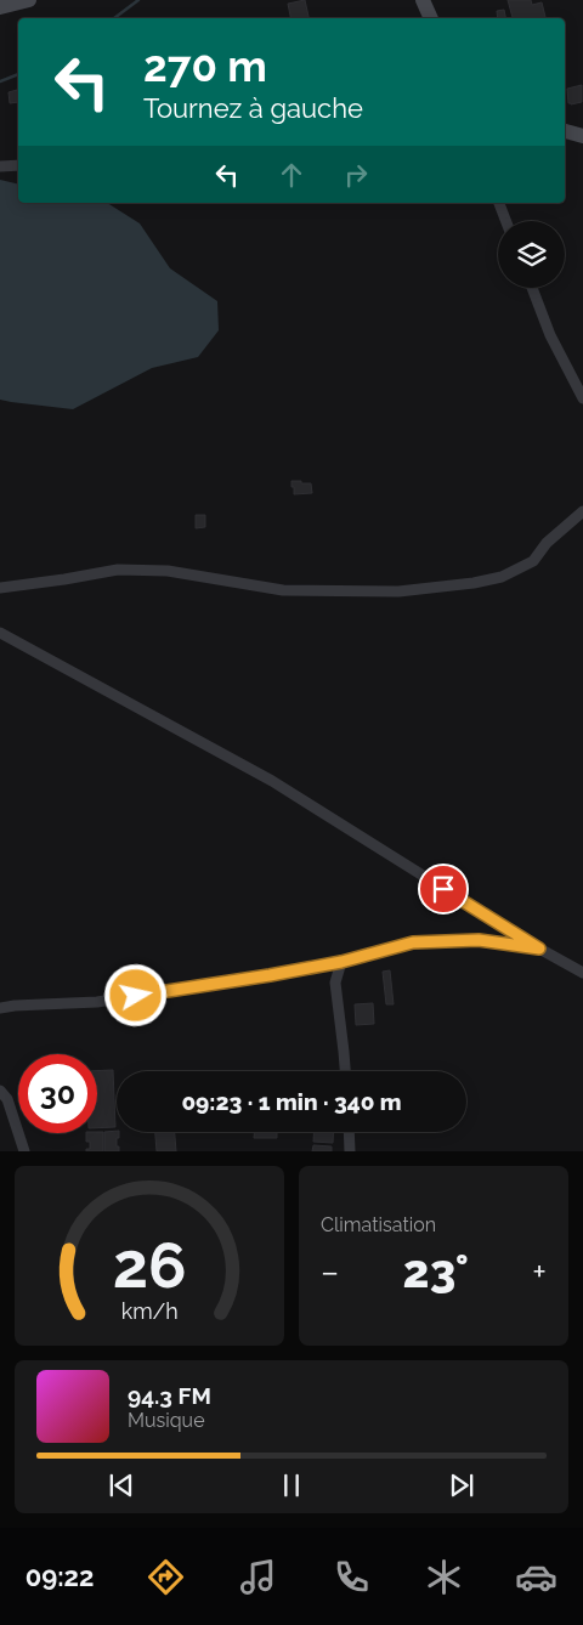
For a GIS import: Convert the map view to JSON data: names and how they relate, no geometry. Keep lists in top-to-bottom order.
{
  "page": {
    "turn": ["270 m", "Tournez à gauche"],
    "limit": "30",
    "trip": "09:23 · 1 min · 340 m",
    "tile": "Climatisation",
    "heat": ["−", "23°", "+"],
    "song": ["94.3 FM", "Musique"],
    "tabs": "09:22",
    "gauge": ["26", "km/h"]
  }
}
